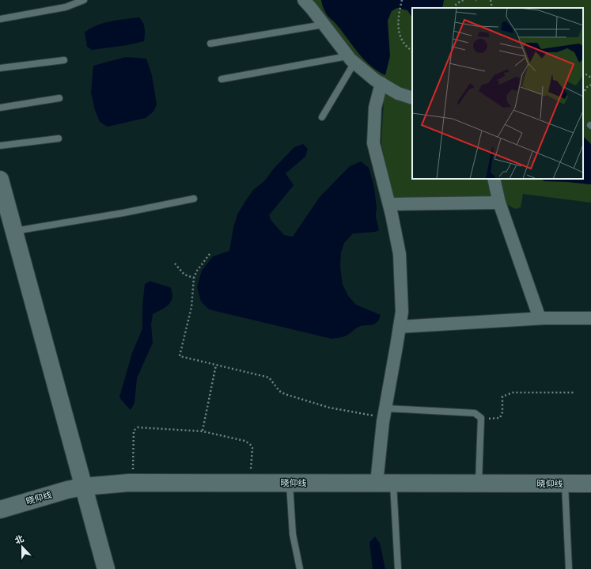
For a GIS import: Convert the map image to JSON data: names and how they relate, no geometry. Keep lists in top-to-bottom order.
{
  "streets": {
    "main road": ["晓仰线"]
  },
  "north": "top"
}
